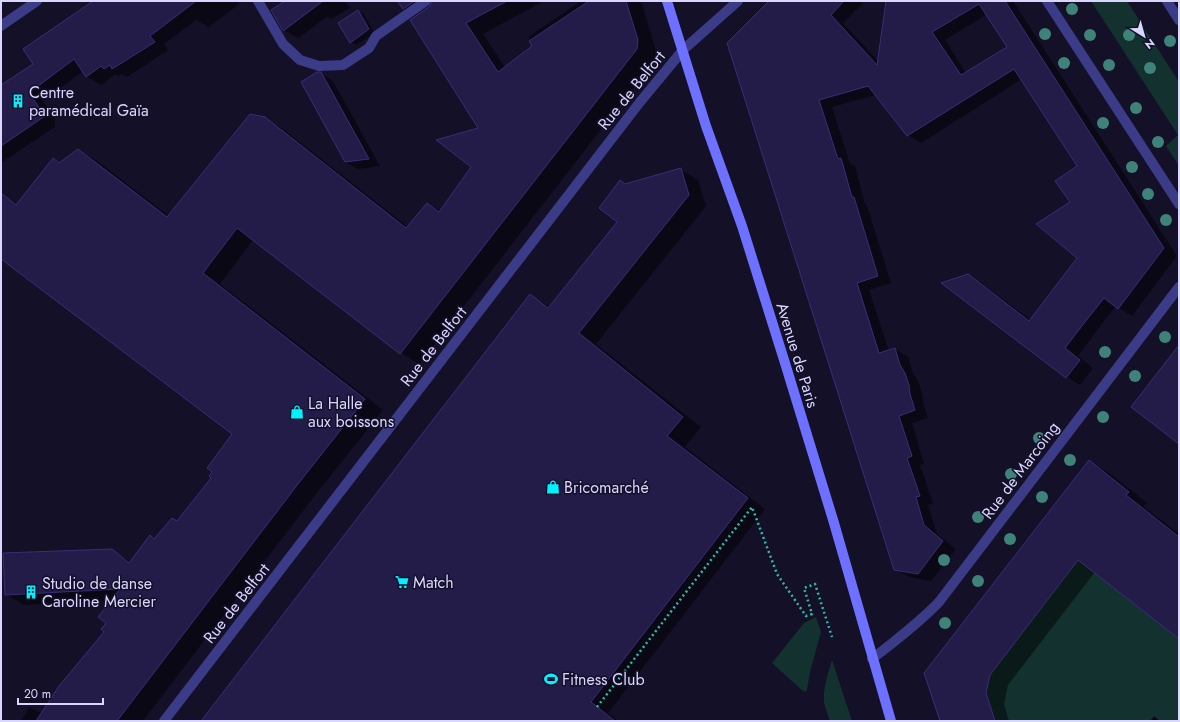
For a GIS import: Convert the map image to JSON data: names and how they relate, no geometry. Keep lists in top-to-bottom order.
{
  "streets": {
    "main road": ["Avenue de Paris"],
    "street": ["Rue de Belfort", "Rue de Marcoing"]
  },
  "crossings": [
    ["Rue de Belfort", "Avenue de Paris"],
    ["Avenue de Paris", "Rue de Marcoing"]
  ],
  "places": {
    "building": ["Centre paramédical Gaïa", "Studio de danse Caroline Mercier"],
    "shop": ["La Halle aux boissons", "Bricomarché"],
    "supermarket": ["Match"],
    "sports": ["Fitness Club"]
  },
  "scale_bar": "20 m",
  "north": "bottom right"
}
